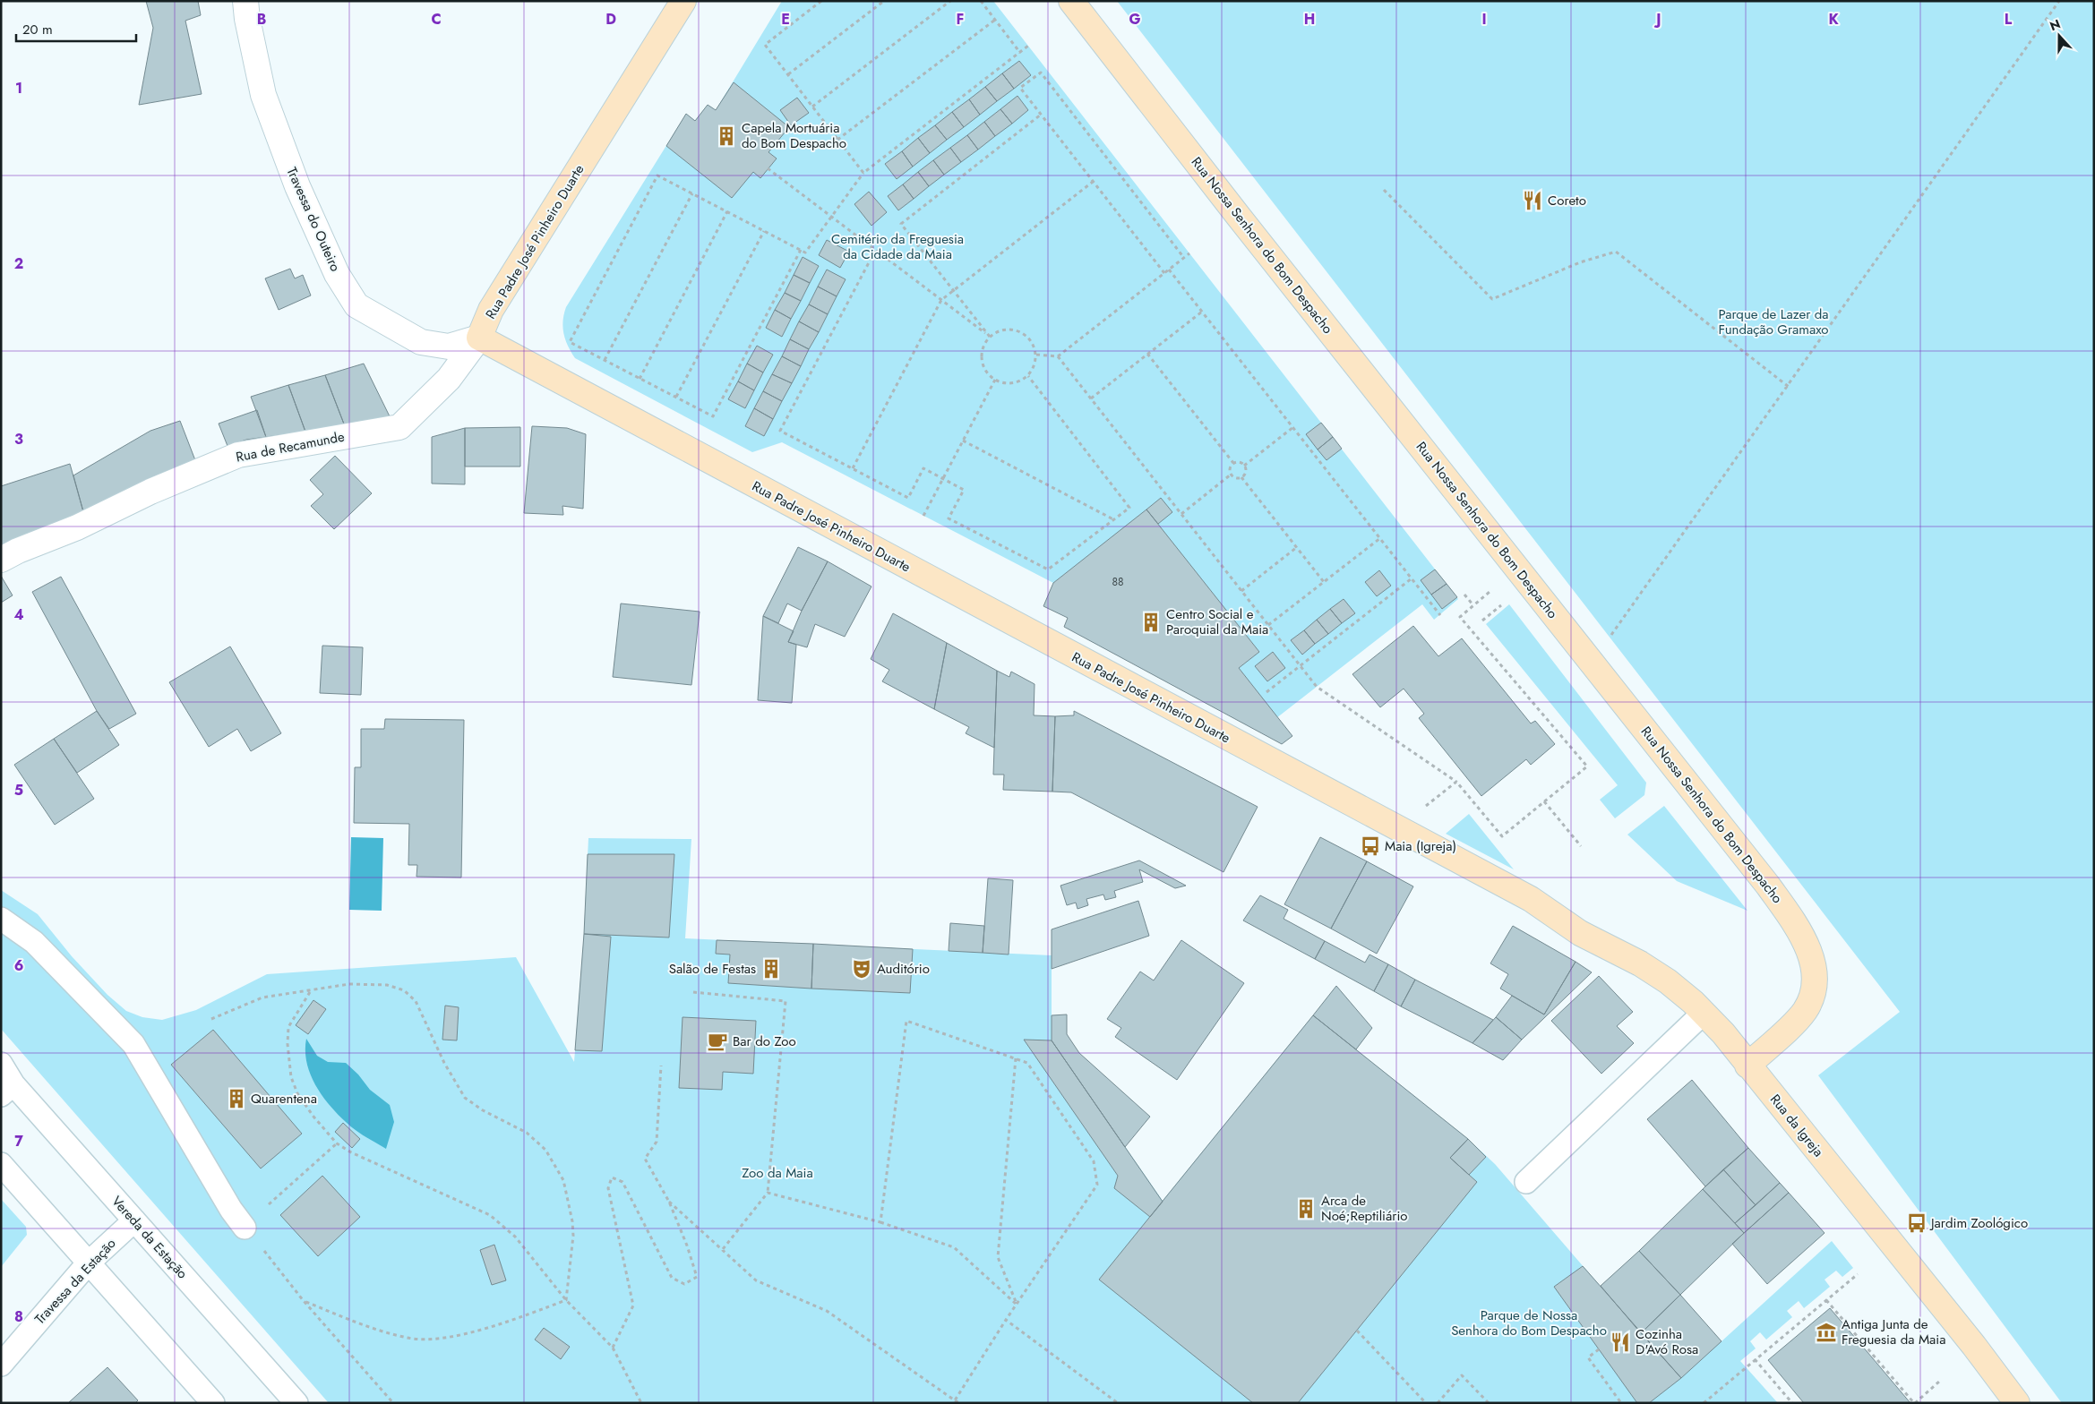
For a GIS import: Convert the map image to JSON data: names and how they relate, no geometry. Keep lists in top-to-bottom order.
{
  "streets": {
    "main road": ["Rua Padre José Pinheiro Duarte", "Rua Nossa Senhora do Bom Despacho", "Rua da Igreja"],
    "street": ["Travessa do Outeiro", "Rua de Recamunde"],
    "lane": ["Vereda da Estação", "Travessa da Estação"]
  },
  "crossings": [
    ["Travessa do Outeiro", "Rua Padre José Pinheiro Duarte"],
    ["Travessa do Outeiro", "Rua de Recamunde"],
    ["Rua Padre José Pinheiro Duarte", "Rua de Recamunde"],
    ["Rua Padre José Pinheiro Duarte", "Rua da Igreja"],
    ["Rua Nossa Senhora do Bom Despacho", "Rua da Igreja"],
    ["Vereda da Estação", "Travessa da Estação"]
  ],
  "parks": [
    "Cemitério da Freguesia da Cidade da Maia",
    "Parque de Lazer da Fundação Gramaxo",
    "Zoo da Maia",
    "Parque de Nossa Senhora do Bom Despacho"
  ],
  "places": {
    "building": [
      "Capela Mortuária do Bom Despacho",
      "Centro Social e Paroquial da Maia",
      "Salão de Festas",
      "Quarentena",
      "Arca de Noé;Reptiliário"
    ],
    "restaurant": ["Coreto", "Cozinha D'Avó Rosa"],
    "bus stop": ["Maia (Igreja)", "Jardim Zoológico"],
    "theatre": ["Auditório"],
    "cafe": ["Bar do Zoo"],
    "museum": ["Antiga Junta de Freguesia da Maia"]
  },
  "house_numbers": ["88"],
  "scale_bar": "20 m",
  "north": "top",
  "grid": {
    "columns": [
      "B",
      "C",
      "D",
      "E",
      "F",
      "G",
      "H",
      "I",
      "J",
      "K",
      "L"
    ],
    "rows": [
      "1",
      "2",
      "3",
      "4",
      "5",
      "6",
      "7",
      "8"
    ]
  }
}
